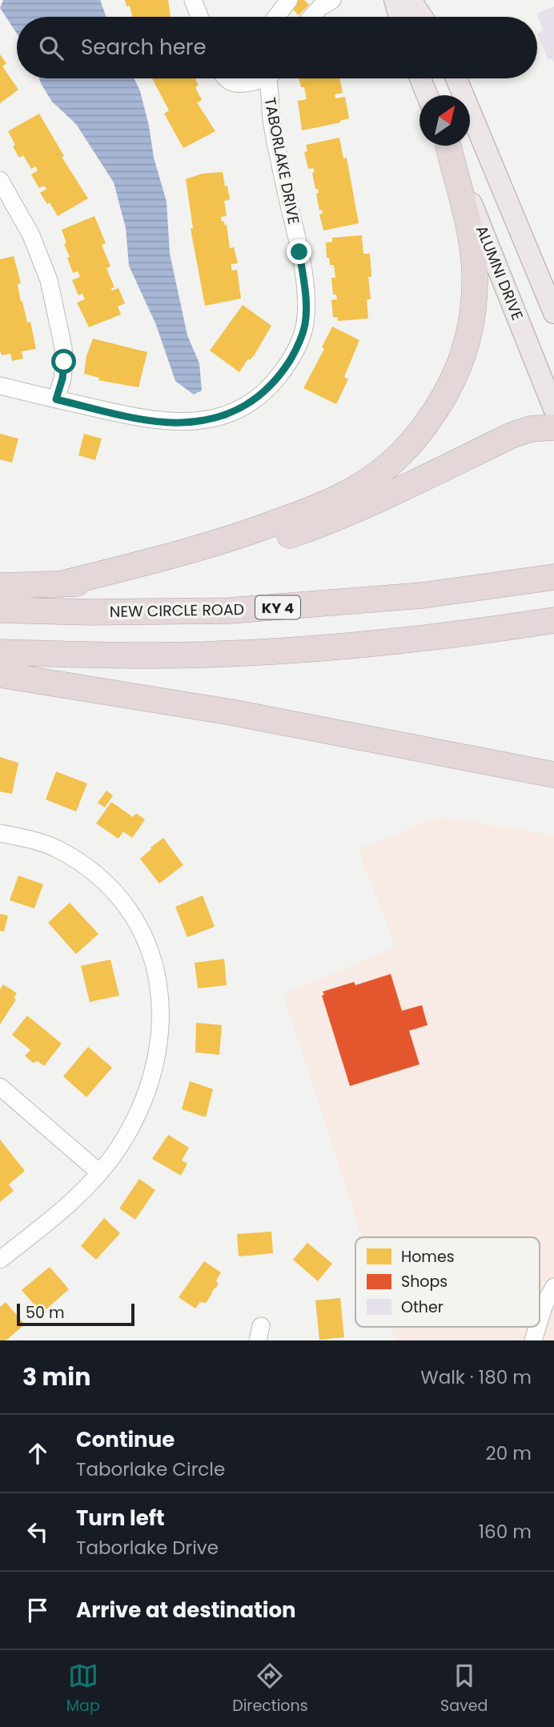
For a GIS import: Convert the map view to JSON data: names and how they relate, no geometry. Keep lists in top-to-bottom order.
{
  "streets": {
    "highway": ["KY 4", "NEW CIRCLE ROAD"],
    "main road": ["ALUMNI DRIVE"],
    "street": ["TABORLAKE DRIVE"]
  },
  "legend": ["Homes", "Shops", "Other"],
  "scale_bar": "50 m",
  "north": "top right",
  "page": {
    "search": "Search here",
    "scale": "50 m",
    "heading": ["3 min", "Walk · 180 m"],
    "list": [
      ["Continue", "Taborlake Circle", "20 m"],
      ["Turn left", "Taborlake Drive", "160 m"],
      "Arrive at destination"
    ],
    "nav": ["Map", "Directions", "Saved"]
  }
}
